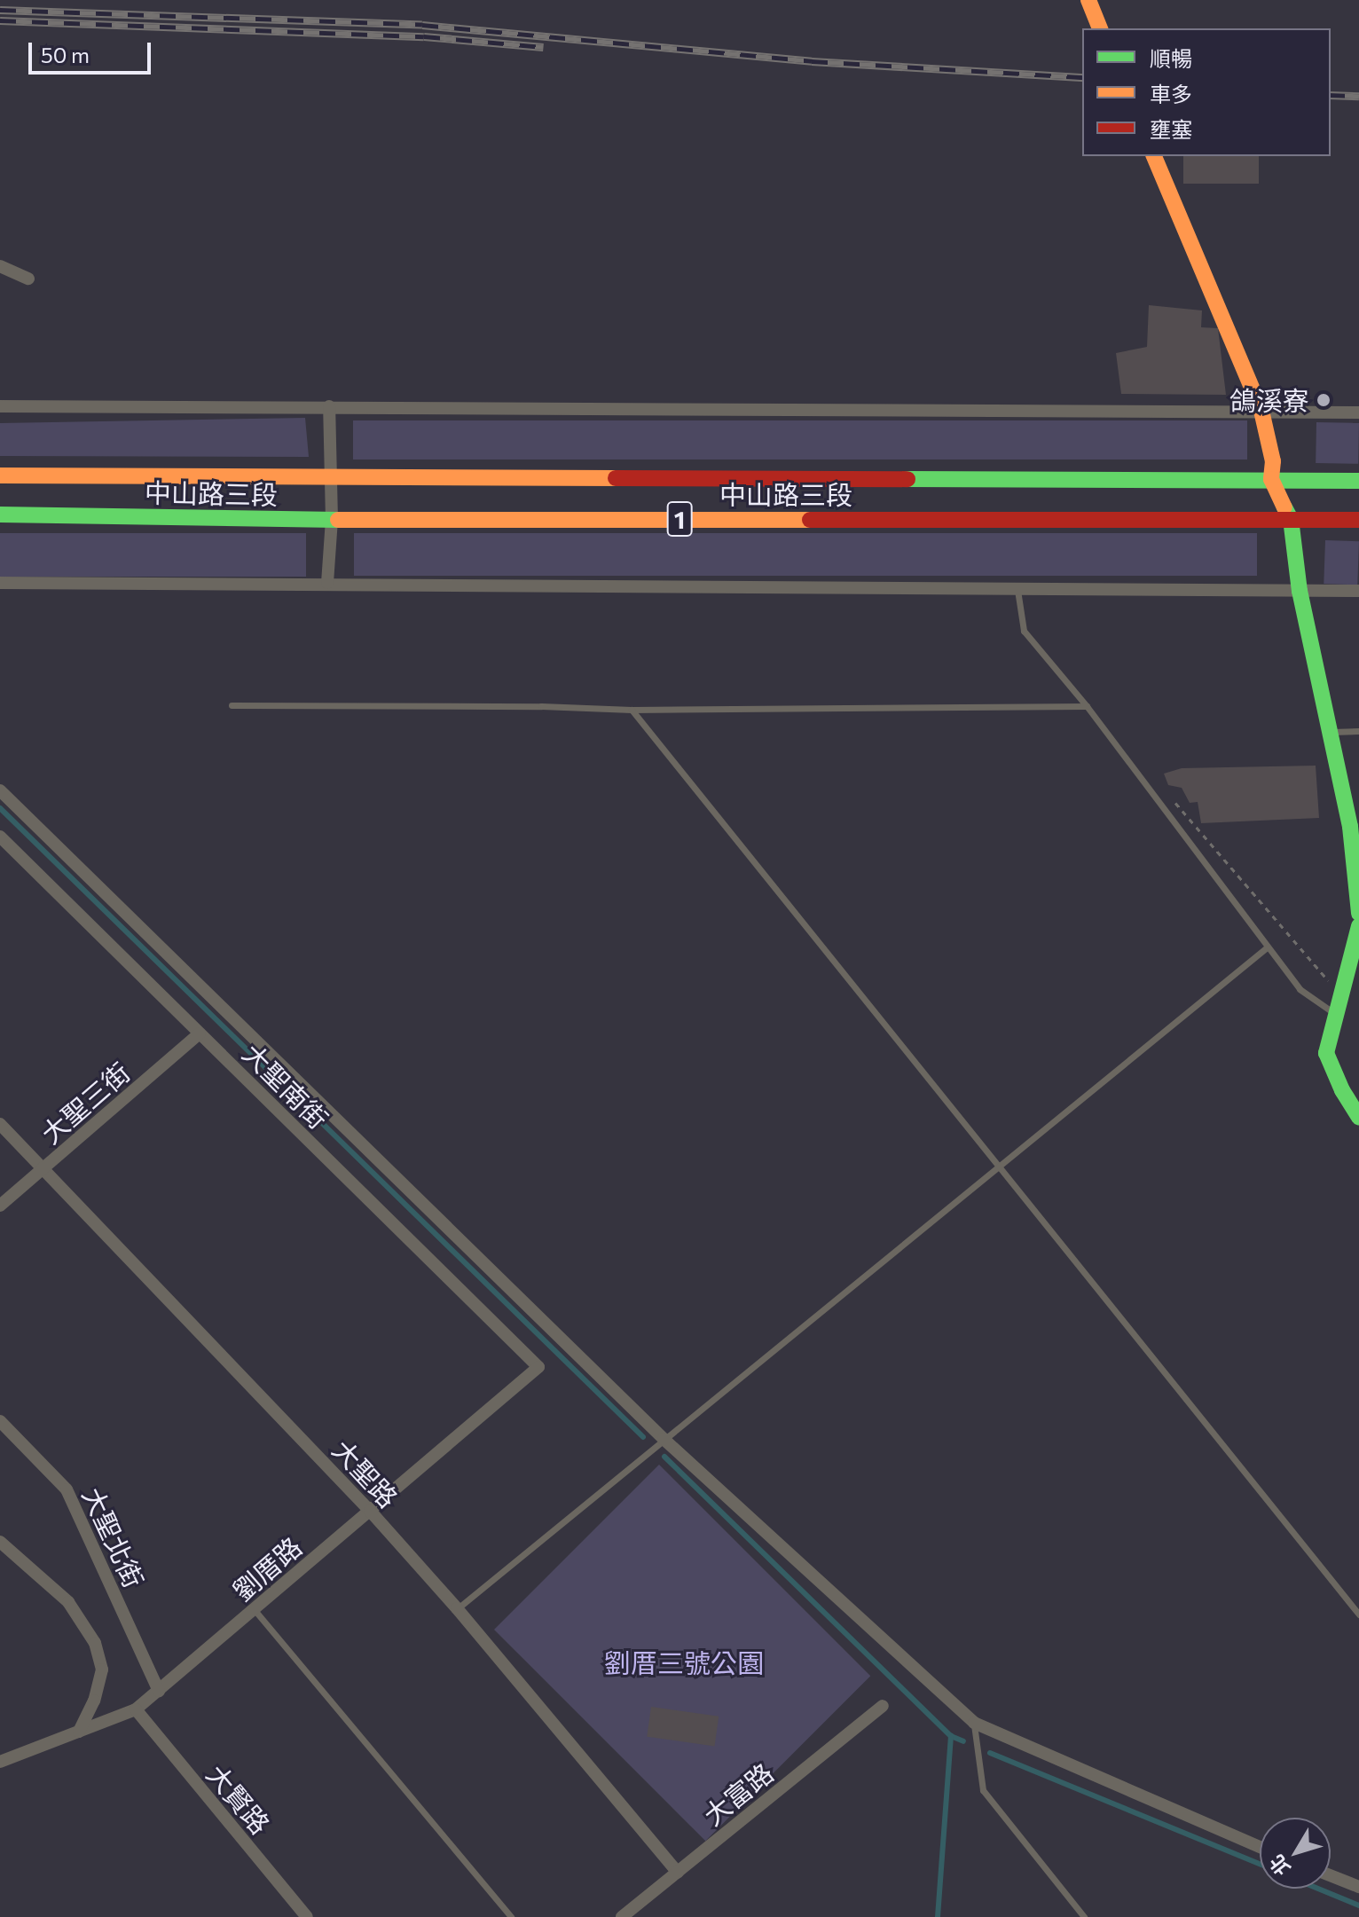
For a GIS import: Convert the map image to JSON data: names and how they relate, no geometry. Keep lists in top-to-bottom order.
{
  "streets": {
    "main road": ["中山路三段", "1"],
    "street": [
      "大聖南街",
      "大聖三街",
      "大聖路",
      "大聖北街",
      "劉厝路",
      "大富路",
      "大賢路"
    ]
  },
  "crossings": [
    ["大聖南街", "大聖三街"],
    ["大聖南街", "劉厝路"],
    ["大聖三街", "大聖路"],
    ["大聖路", "劉厝路"],
    ["大聖路", "大富路"],
    ["大聖北街", "劉厝路"],
    ["劉厝路", "大賢路"]
  ],
  "parks": ["劉厝三號公園"],
  "places": ["鴿溪寮"],
  "legend": ["順暢", "車多", "壅塞"],
  "scale_bar": "50 m",
  "north": "bottom left"
}
